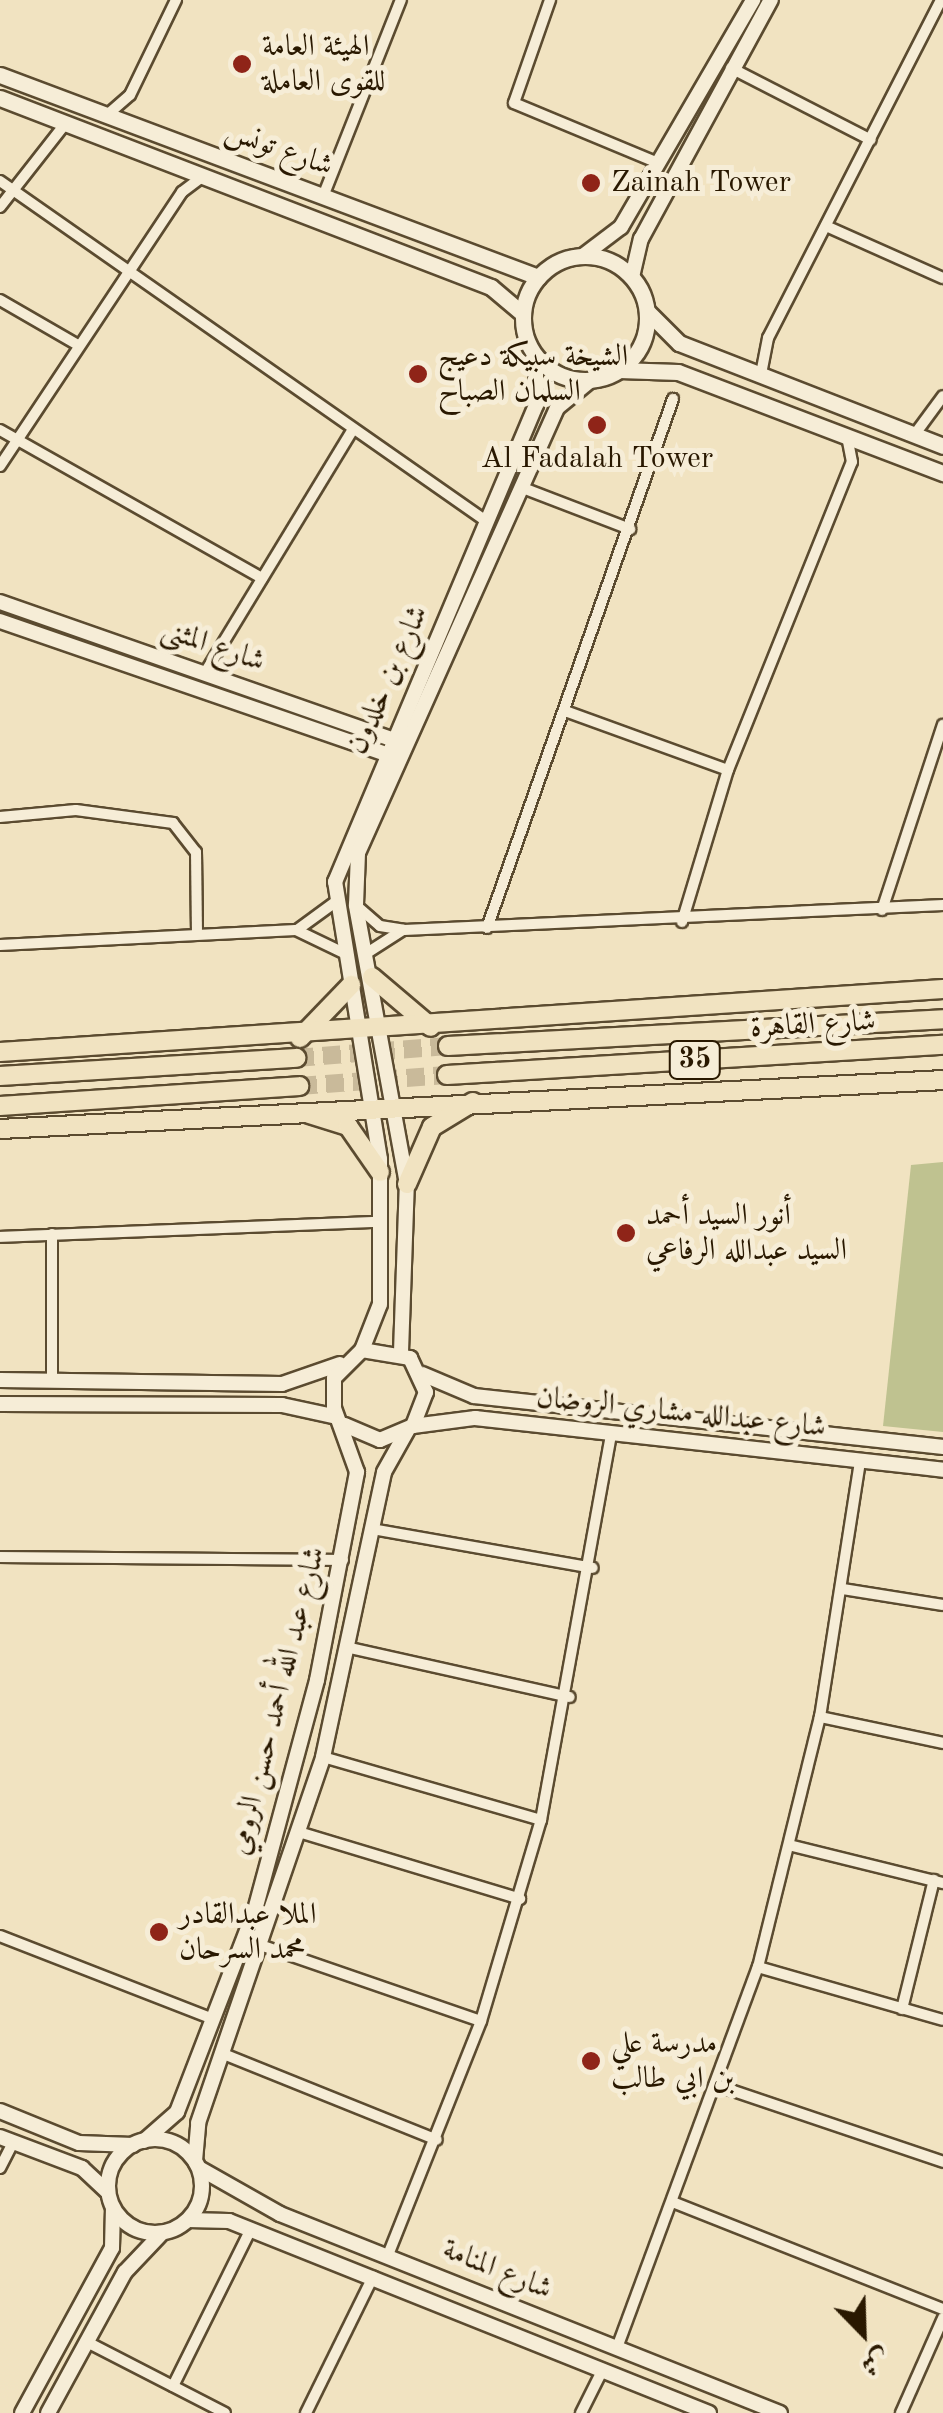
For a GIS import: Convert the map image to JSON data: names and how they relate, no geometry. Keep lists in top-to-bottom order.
{
  "streets": {
    "main road": ["شارع تونس", "شارع القاهرة", "35"],
    "street": [
      "شارع المثنى",
      "شارع بن خلدون",
      "شارع عبدالله مشاري الروضان",
      "شارع عبد الله أحمد حسن الرومي",
      "شارع المنامة"
    ]
  },
  "crossings": [
    ["شارع تونس", "شارع بن خلدون"],
    ["شارع المثنى", "شارع بن خلدون"],
    ["شارع عبدالله مشاري الروضان", "شارع عبد الله أحمد حسن الرومي"],
    ["شارع عبد الله أحمد حسن الرومي", "شارع المنامة"]
  ],
  "places": [
    "الهيئة العامة للقوى العاملة",
    "Zainah Tower",
    "الشيخة سبيكة دعيج السلمان الصباح",
    "Al Fadalah Tower",
    "أنور السيد أحمد السيد عبدالله الرفاعي",
    "الملا عبدالقادر محمد السرحان",
    "مدرسة علي بن ابي طالب"
  ],
  "north": "bottom right"
}
